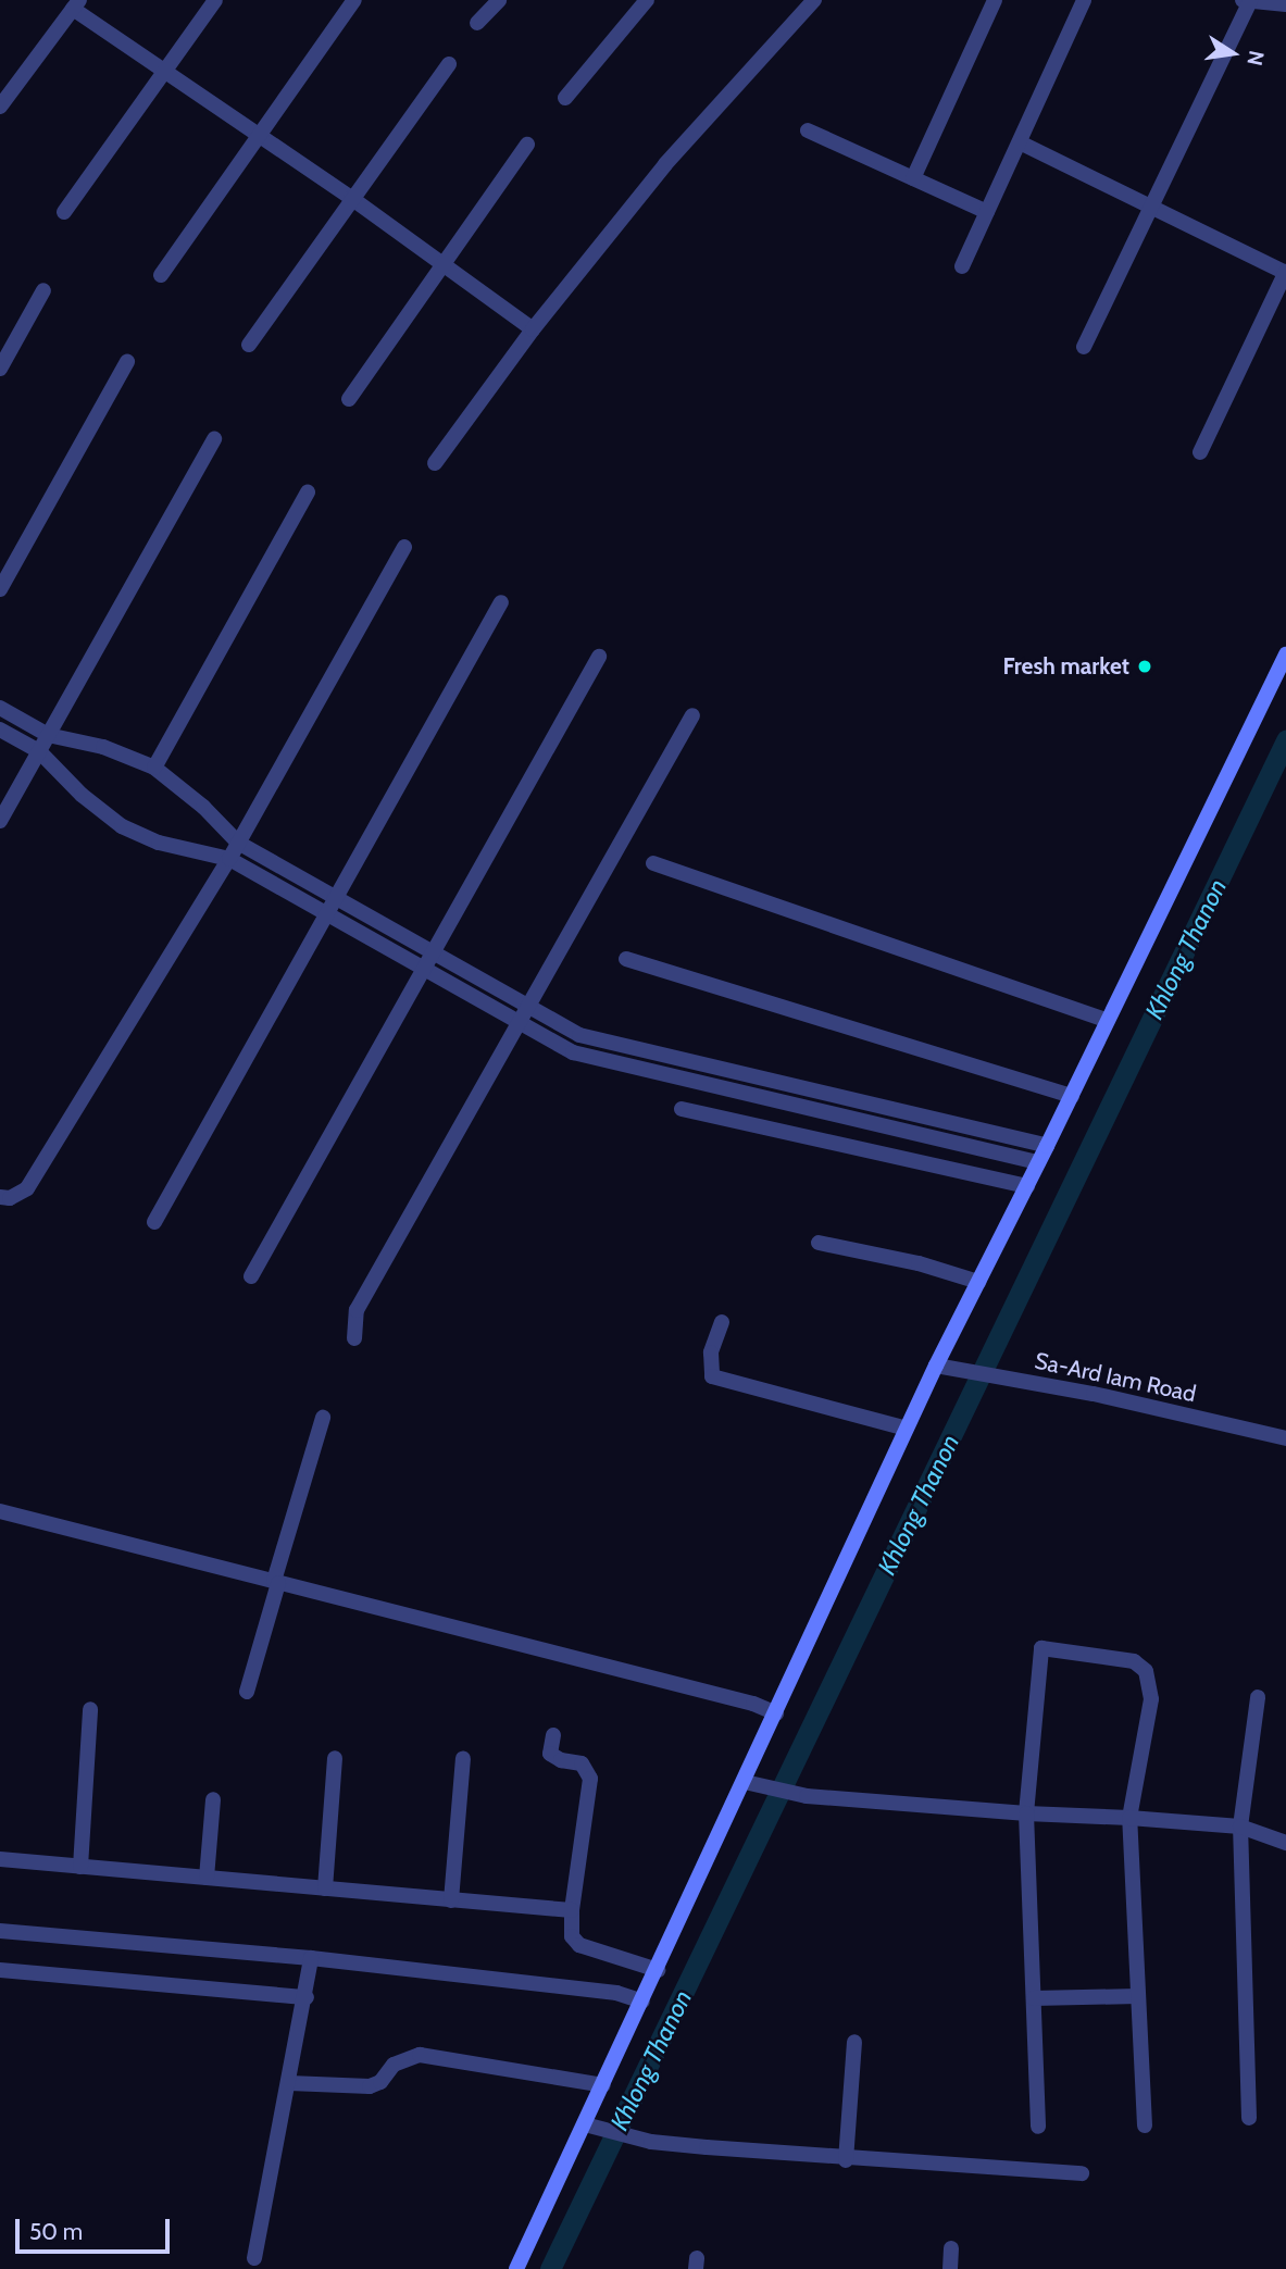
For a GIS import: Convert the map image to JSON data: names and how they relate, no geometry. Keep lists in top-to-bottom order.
{
  "streets": {
    "street": ["Sa-Ard Iam Road"]
  },
  "water": ["Khlong Thanon"],
  "places": ["Fresh market"],
  "scale_bar": "50 m",
  "north": "right"
}
